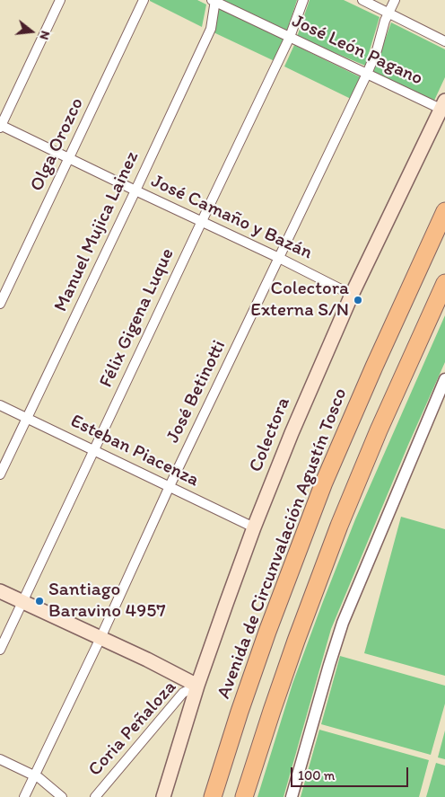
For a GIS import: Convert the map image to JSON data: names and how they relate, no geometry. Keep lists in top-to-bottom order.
{
  "streets": {
    "highway": ["Avenida de Circunvalación Agustín Tosco"],
    "main road": ["Colectora"],
    "street": [
      "José León Pagano",
      "Olga Orozco",
      "José Camaño y Bazán",
      "Manuel Mujica Lainez",
      "Félix Gigena Luque",
      "José Betinotti",
      "Esteban Piacenza",
      "Coria Peñaloza"
    ]
  },
  "crossings": [
    ["José León Pagano", "Manuel Mujica Lainez"],
    ["José León Pagano", "Félix Gigena Luque"],
    ["José León Pagano", "José Betinotti"],
    ["José León Pagano", "Colectora"],
    ["Olga Orozco", "José Camaño y Bazán"],
    ["José Camaño y Bazán", "Manuel Mujica Lainez"],
    ["José Camaño y Bazán", "Félix Gigena Luque"],
    ["José Camaño y Bazán", "José Betinotti"],
    ["José Camaño y Bazán", "Colectora"],
    ["Manuel Mujica Lainez", "Esteban Piacenza"],
    ["Félix Gigena Luque", "Esteban Piacenza"],
    ["José Betinotti", "Esteban Piacenza"],
    ["Colectora", "Esteban Piacenza"],
    ["Colectora", "Coria Peñaloza"]
  ],
  "places": ["Colectora Externa S/N", "Santiago Baravino 4957"],
  "scale_bar": "100 m",
  "north": "right"
}
